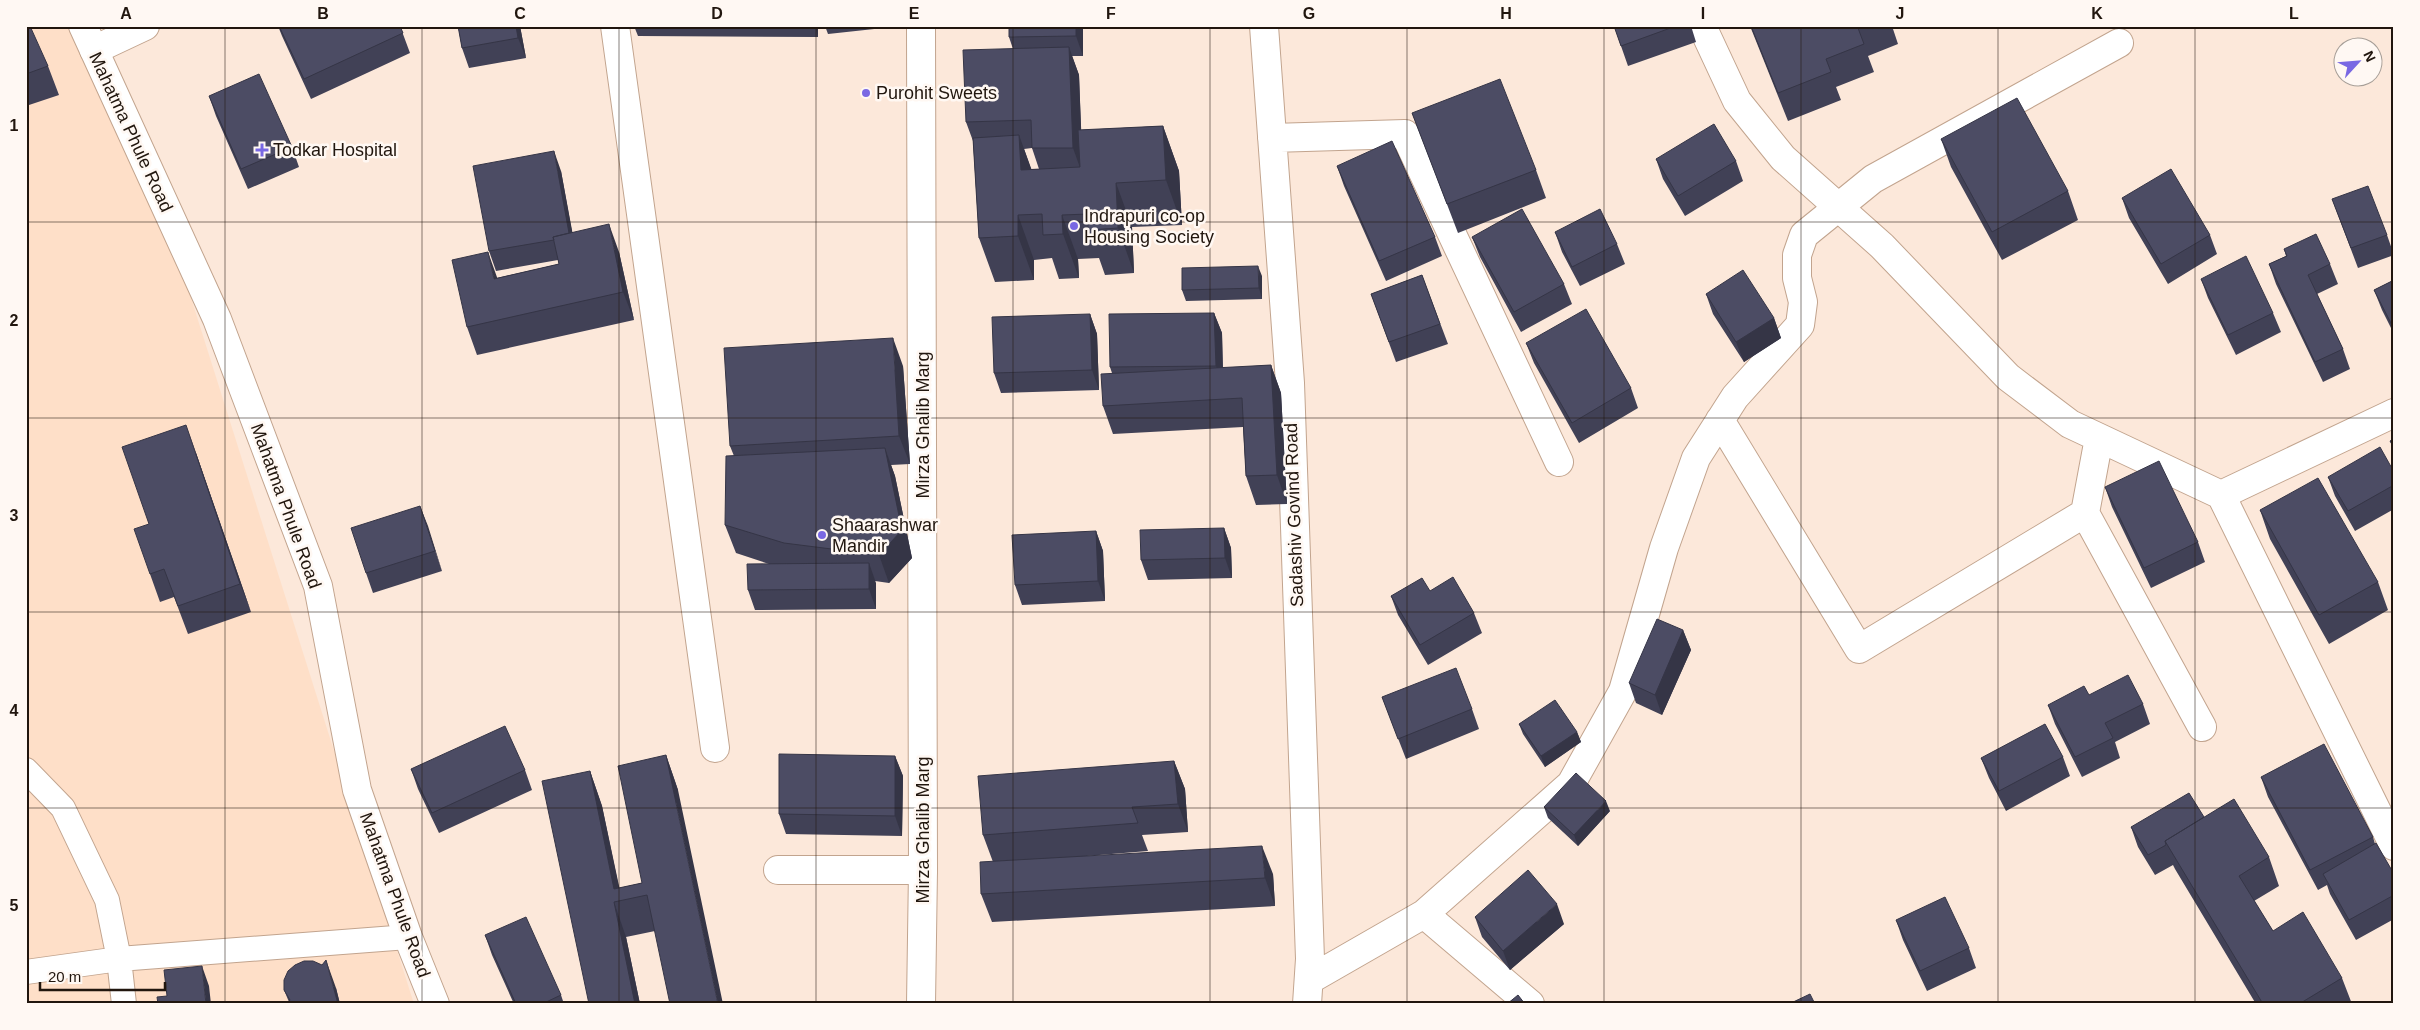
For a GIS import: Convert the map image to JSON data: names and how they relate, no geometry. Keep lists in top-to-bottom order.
{
  "streets": {
    "street": ["Mahatma Phule Road", "Mirza Ghalib Marg", "Sadashiv Govind Road"]
  },
  "places": {
    "other": ["Purohit Sweets", "Indrapuri co-op Housing Society", "Shaarashwar Mandir"],
    "health": ["Todkar Hospital"]
  },
  "scale_bar": "20 m",
  "north": "top right",
  "grid": {
    "columns": [
      "A",
      "B",
      "C",
      "D",
      "E",
      "F",
      "G",
      "H",
      "I",
      "J",
      "K",
      "L"
    ],
    "rows": [
      "1",
      "2",
      "3",
      "4",
      "5"
    ]
  }
}
